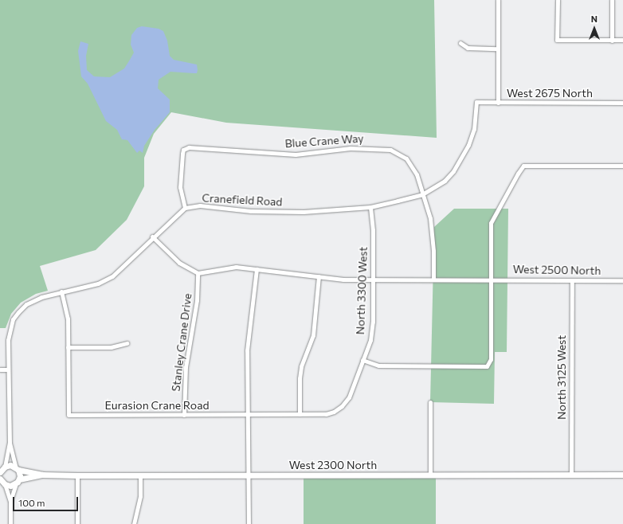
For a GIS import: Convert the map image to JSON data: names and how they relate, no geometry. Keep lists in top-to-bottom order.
{
  "streets": {
    "street": [
      "West 2675 North",
      "Blue Crane Way",
      "Cranefield Road",
      "West 2500 North",
      "North 3300 West",
      "Stanley Crane Drive",
      "North 3125 West",
      "Eurasion Crane Road",
      "West 2300 North"
    ]
  },
  "crossings": [
    ["West 2675 North", "Cranefield Road"],
    ["Blue Crane Way", "Cranefield Road"],
    ["Blue Crane Way", "West 2500 North"],
    ["Cranefield Road", "North 3300 West"],
    ["West 2500 North", "North 3300 West"],
    ["West 2500 North", "Stanley Crane Drive"],
    ["West 2500 North", "North 3125 West"],
    ["North 3300 West", "Eurasion Crane Road"],
    ["Stanley Crane Drive", "Eurasion Crane Road"],
    ["North 3125 West", "West 2300 North"]
  ],
  "scale_bar": "100 m",
  "north": "top"
}
